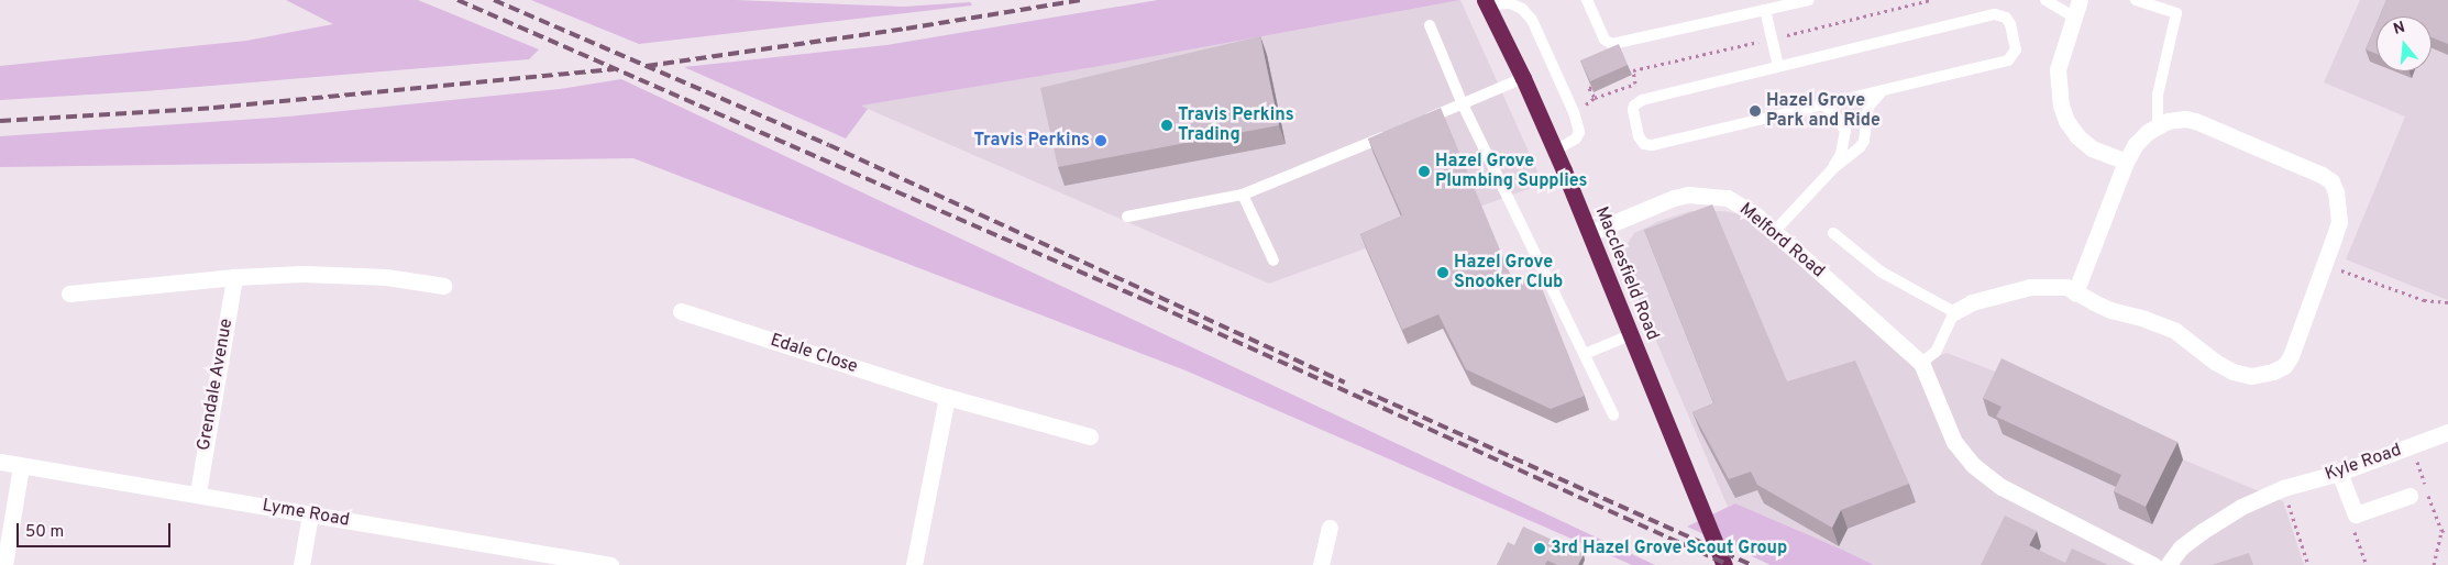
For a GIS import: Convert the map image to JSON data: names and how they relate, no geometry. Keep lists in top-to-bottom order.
{
  "streets": {
    "highway": ["Macclesfield Road"],
    "street": [
      "Melford Road",
      "Edale Close",
      "Grendale Avenue",
      "Kyle Road",
      "Lyme Road"
    ]
  },
  "crossings": [
    ["Melford Road", "Macclesfield Road"],
    ["Grendale Avenue", "Lyme Road"]
  ],
  "places": [
    "Hazel Grove Park and Ride",
    "Travis Perkins Trading",
    "Travis Perkins",
    "Hazel Grove Plumbing Supplies",
    "Hazel Grove Snooker Club",
    "3rd Hazel Grove Scout Group"
  ],
  "scale_bar": "50 m",
  "north": "top"
}
